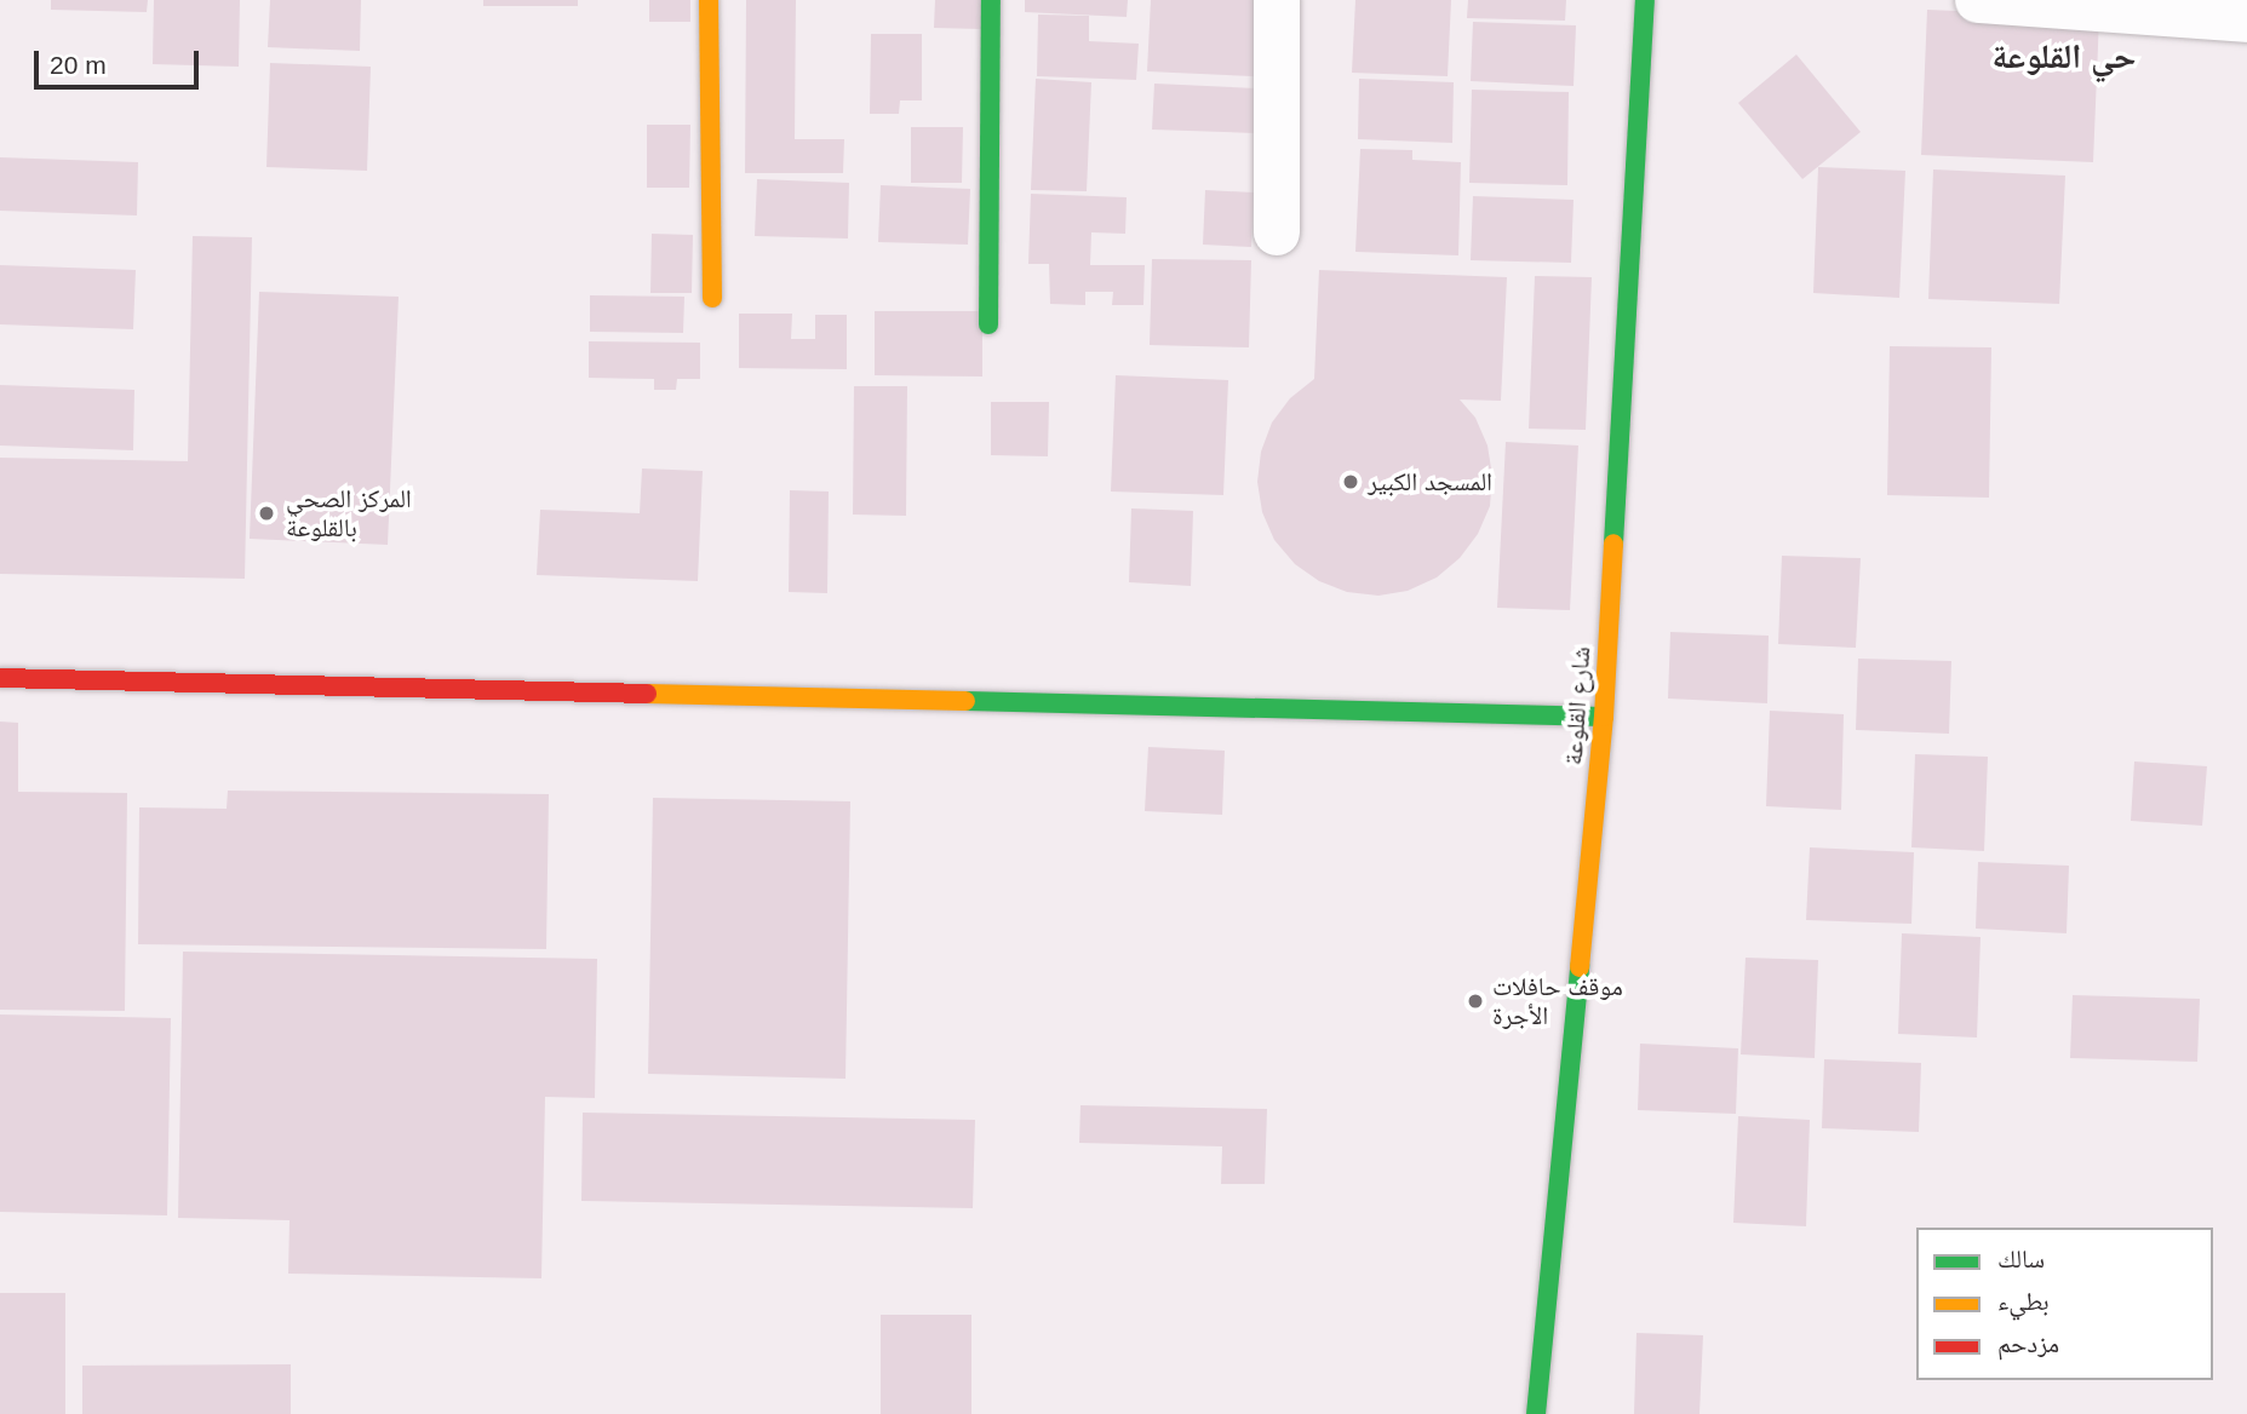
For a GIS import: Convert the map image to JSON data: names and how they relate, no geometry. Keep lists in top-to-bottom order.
{
  "streets": {
    "street": ["شارع القلوعة"]
  },
  "districts": ["حي القلوعة"],
  "places": ["المسجد الكبير", "المركز الصحي بالقلوعة", "موقف حافلات الأجرة"],
  "legend": ["سالك", "بطيء", "مزدحم"],
  "scale_bar": "20 m"
}
